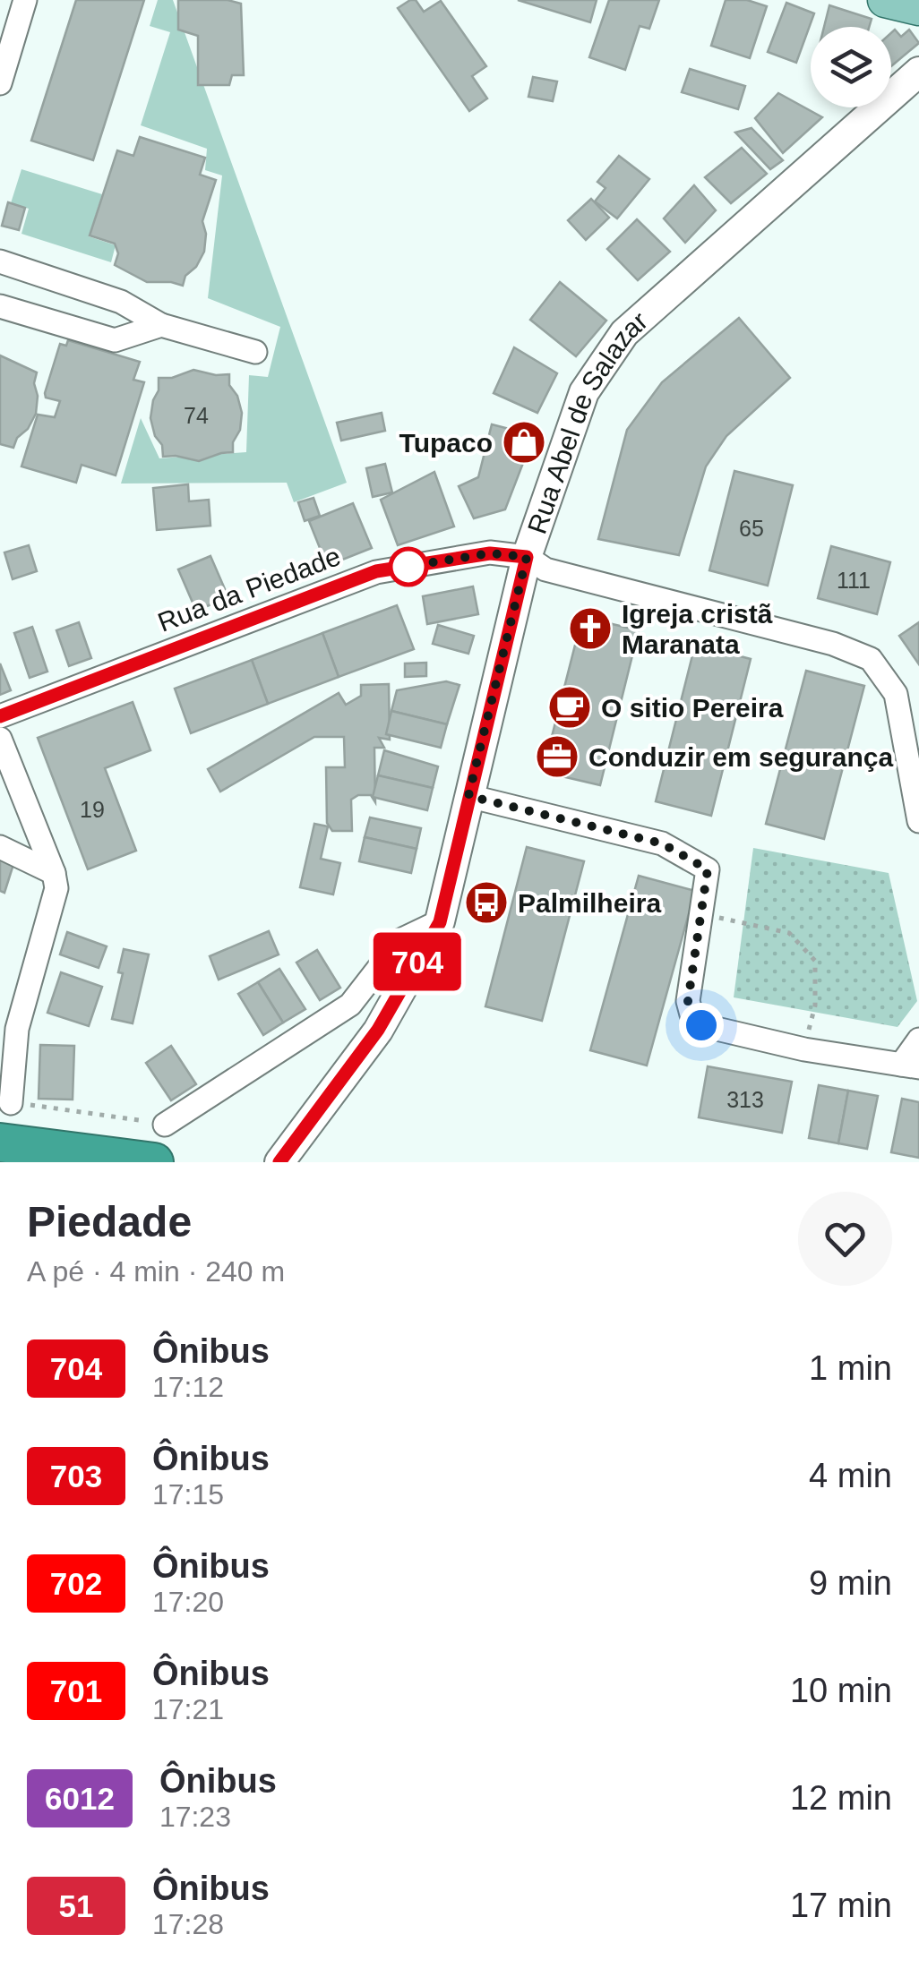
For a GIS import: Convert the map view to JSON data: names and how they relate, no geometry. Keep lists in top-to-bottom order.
{
  "streets": {
    "street": ["Rua Abel de Salazar", "Rua da Piedade"]
  },
  "crossings": [
    ["Rua Abel de Salazar", "Rua da Piedade"]
  ],
  "places": {
    "shop": ["Tupaco"],
    "church": ["Igreja cristã Maranata"],
    "cafe": ["O sitio Pereira"],
    "office": ["Conduzir em segurança"],
    "bus stop": ["Palmilheira"]
  },
  "lines": ["bus line 704"],
  "house_numbers": [
    "74",
    "65",
    "111",
    "19",
    "313"
  ],
  "page": {
    "on_map": "704",
    "heading": ["Piedade", "A pé · 4 min · 240 m"],
    "list": [
      {
        "mark": "704",
        "name": "Ônibus",
        "note": "17:12",
        "value": "1 min"
      },
      {
        "mark": "703",
        "name": "Ônibus",
        "note": "17:15",
        "value": "4 min"
      },
      {
        "mark": "702",
        "name": "Ônibus",
        "note": "17:20",
        "value": "9 min"
      },
      {
        "mark": "701",
        "name": "Ônibus",
        "note": "17:21",
        "value": "10 min"
      },
      {
        "mark": "6012",
        "name": "Ônibus",
        "note": "17:23",
        "value": "12 min"
      },
      {
        "mark": "51",
        "name": "Ônibus",
        "note": "17:28",
        "value": "17 min"
      }
    ]
  }
}
